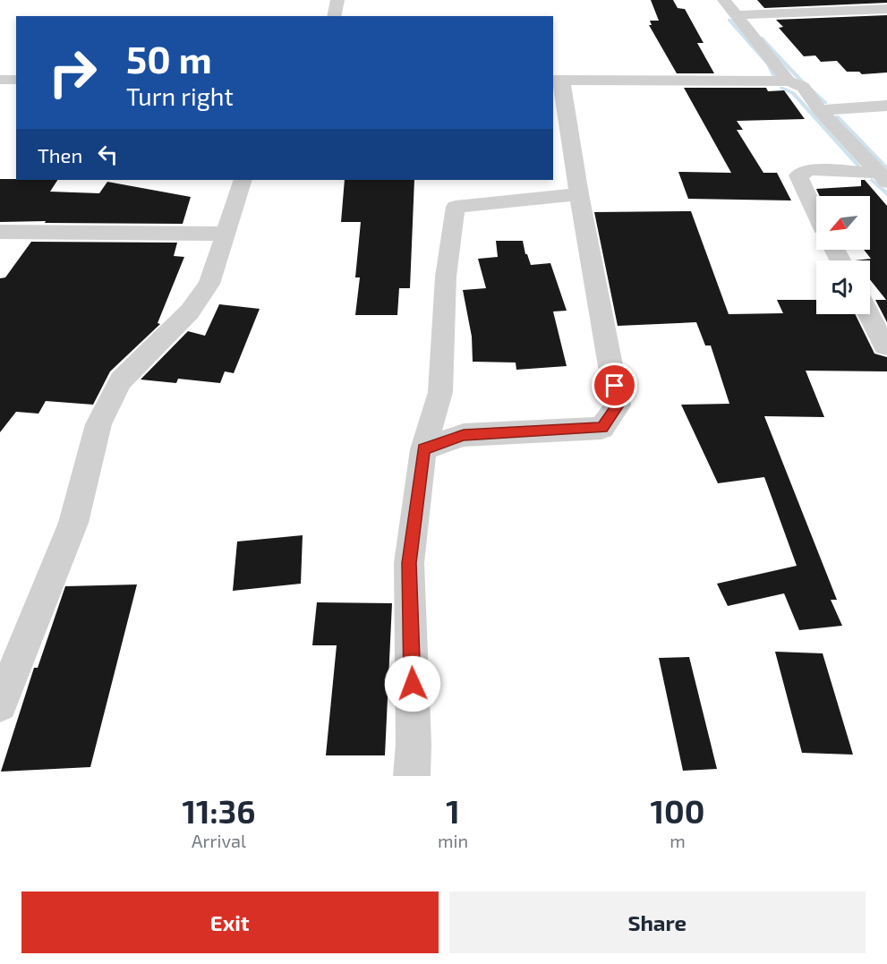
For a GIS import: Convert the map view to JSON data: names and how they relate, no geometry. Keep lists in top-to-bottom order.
{
  "north": "bottom left",
  "page": {
    "turn": ["50 m", "Turn right"],
    "then": "Then",
    "eta": [
      "11:36",
      "Arrival",
      "1",
      "min",
      "100",
      "m"
    ],
    "buttons": ["Exit", "Share"]
  }
}
